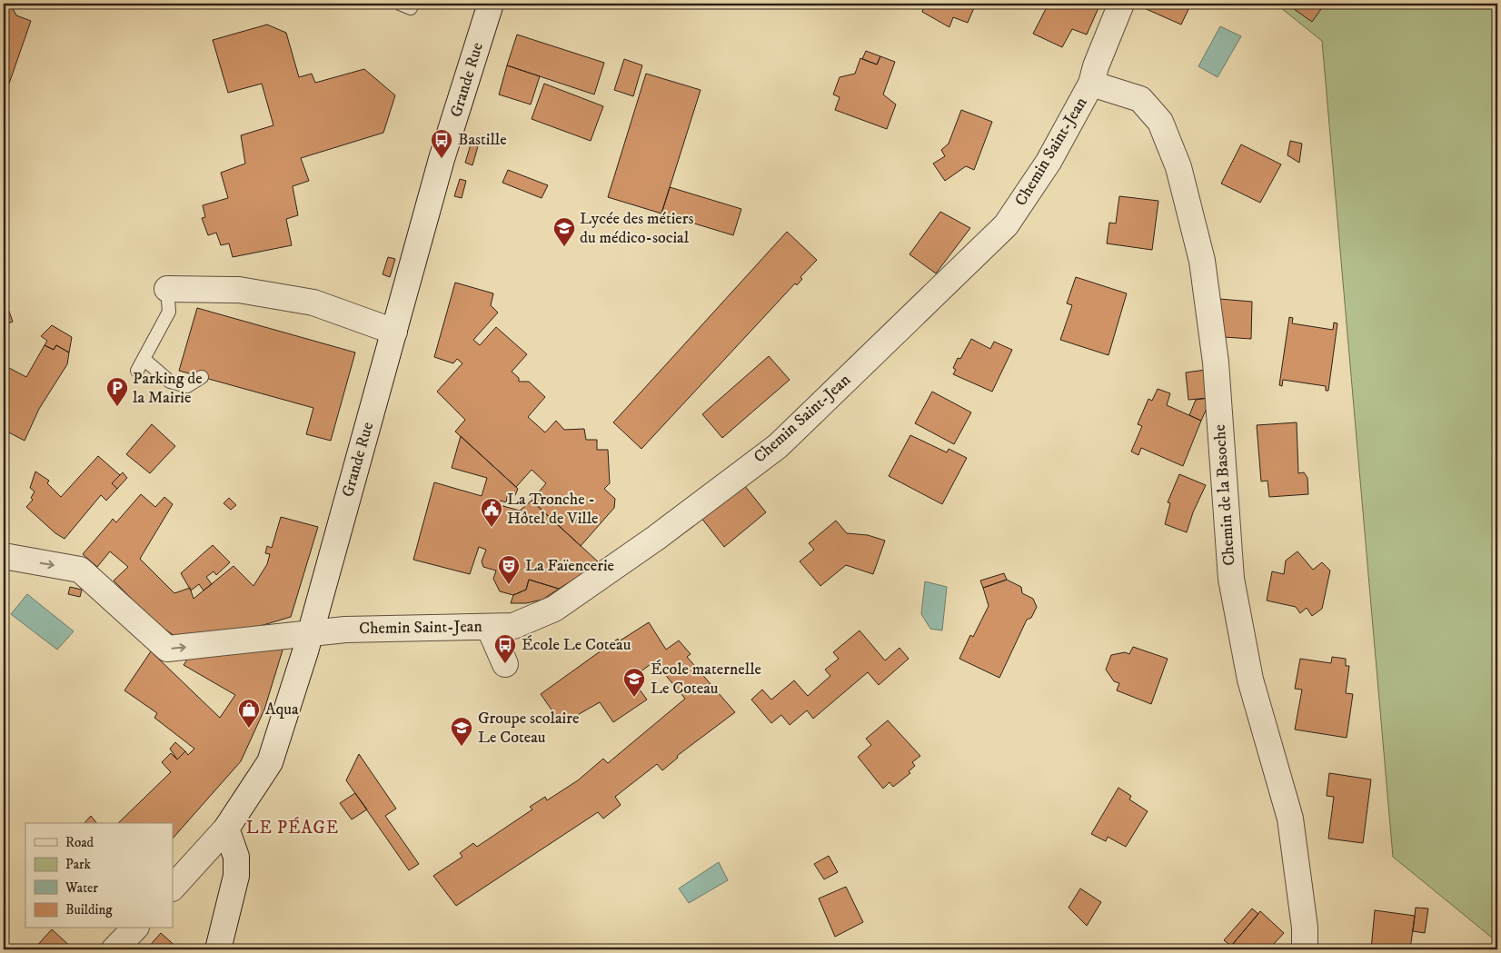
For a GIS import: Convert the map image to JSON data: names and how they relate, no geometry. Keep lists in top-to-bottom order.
{
  "streets": {
    "street": ["Grande Rue", "Chemin Saint-Jean", "Chemin de la Basoche"]
  },
  "crossings": [
    ["Grande Rue", "Chemin Saint-Jean"],
    ["Chemin Saint-Jean", "Chemin de la Basoche"]
  ],
  "districts": ["LE PÉAGE"],
  "places": {
    "bus stop": ["Bastille", "École Le Coteau"],
    "school or university": ["Lycée des métiers du médico-social", "École maternelle Le Coteau", "Groupe scolaire Le Coteau"],
    "parking": ["Parking de la Mairie"],
    "public building": ["La Tronche - Hôtel de Ville"],
    "theatre": ["La Faïencerie"],
    "shop": ["Aqua"]
  },
  "legend": [
    "Road",
    "Park",
    "Water",
    "Building"
  ]
}
